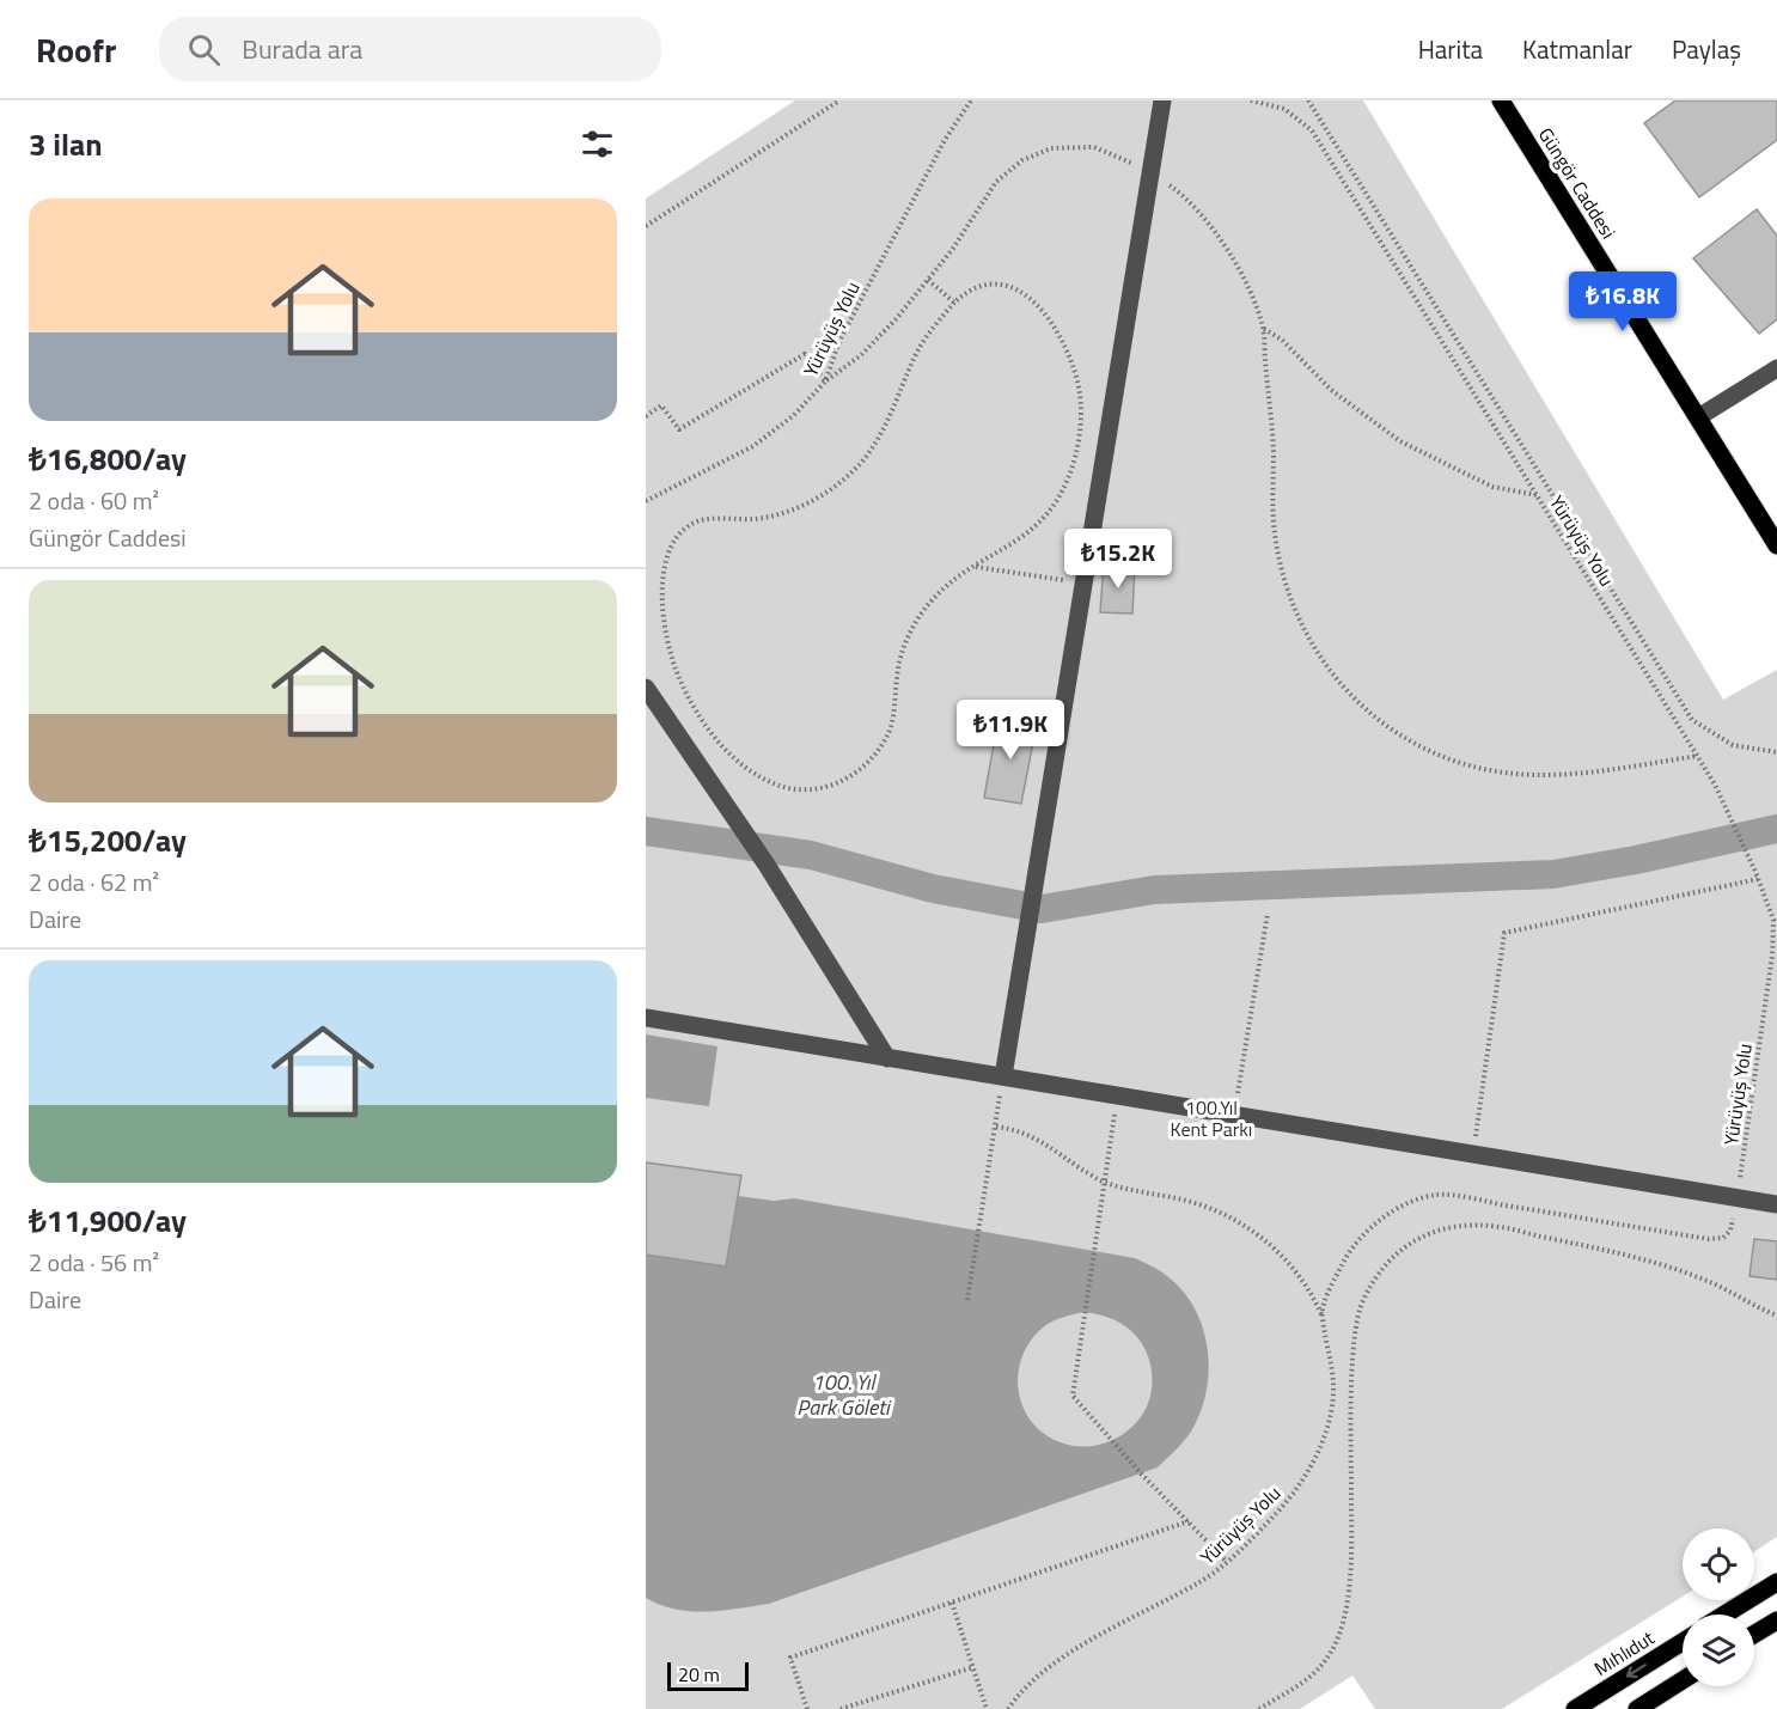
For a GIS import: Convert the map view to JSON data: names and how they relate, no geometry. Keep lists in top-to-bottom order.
{
  "streets": {
    "main road": ["Güngör Caddesi", "Mıhlıdut"],
    "path": ["Yürüyüş Yolu"]
  },
  "water": ["100. Yıl Park Göleti"],
  "parks": ["100.Yıl Kent Parkı"],
  "scale_bar": "20 m",
  "page": {
    "header": "Roofr",
    "search": "Burada ara",
    "nav": ["Harita", "Katmanlar", "Paylaş"],
    "heading": "3 ilan",
    "list": [
      {
        "name": "₺16,800/ay",
        "note": "2 oda · 60 m² · Güngör Caddesi"
      },
      {
        "name": "₺15,200/ay",
        "note": "2 oda · 62 m² · Daire"
      },
      {
        "name": "₺11,900/ay",
        "note": "2 oda · 56 m² · Daire"
      }
    ],
    "price": ["₺16.8K", "₺15.2K", "₺11.9K"],
    "scale": "20 m"
  }
}
